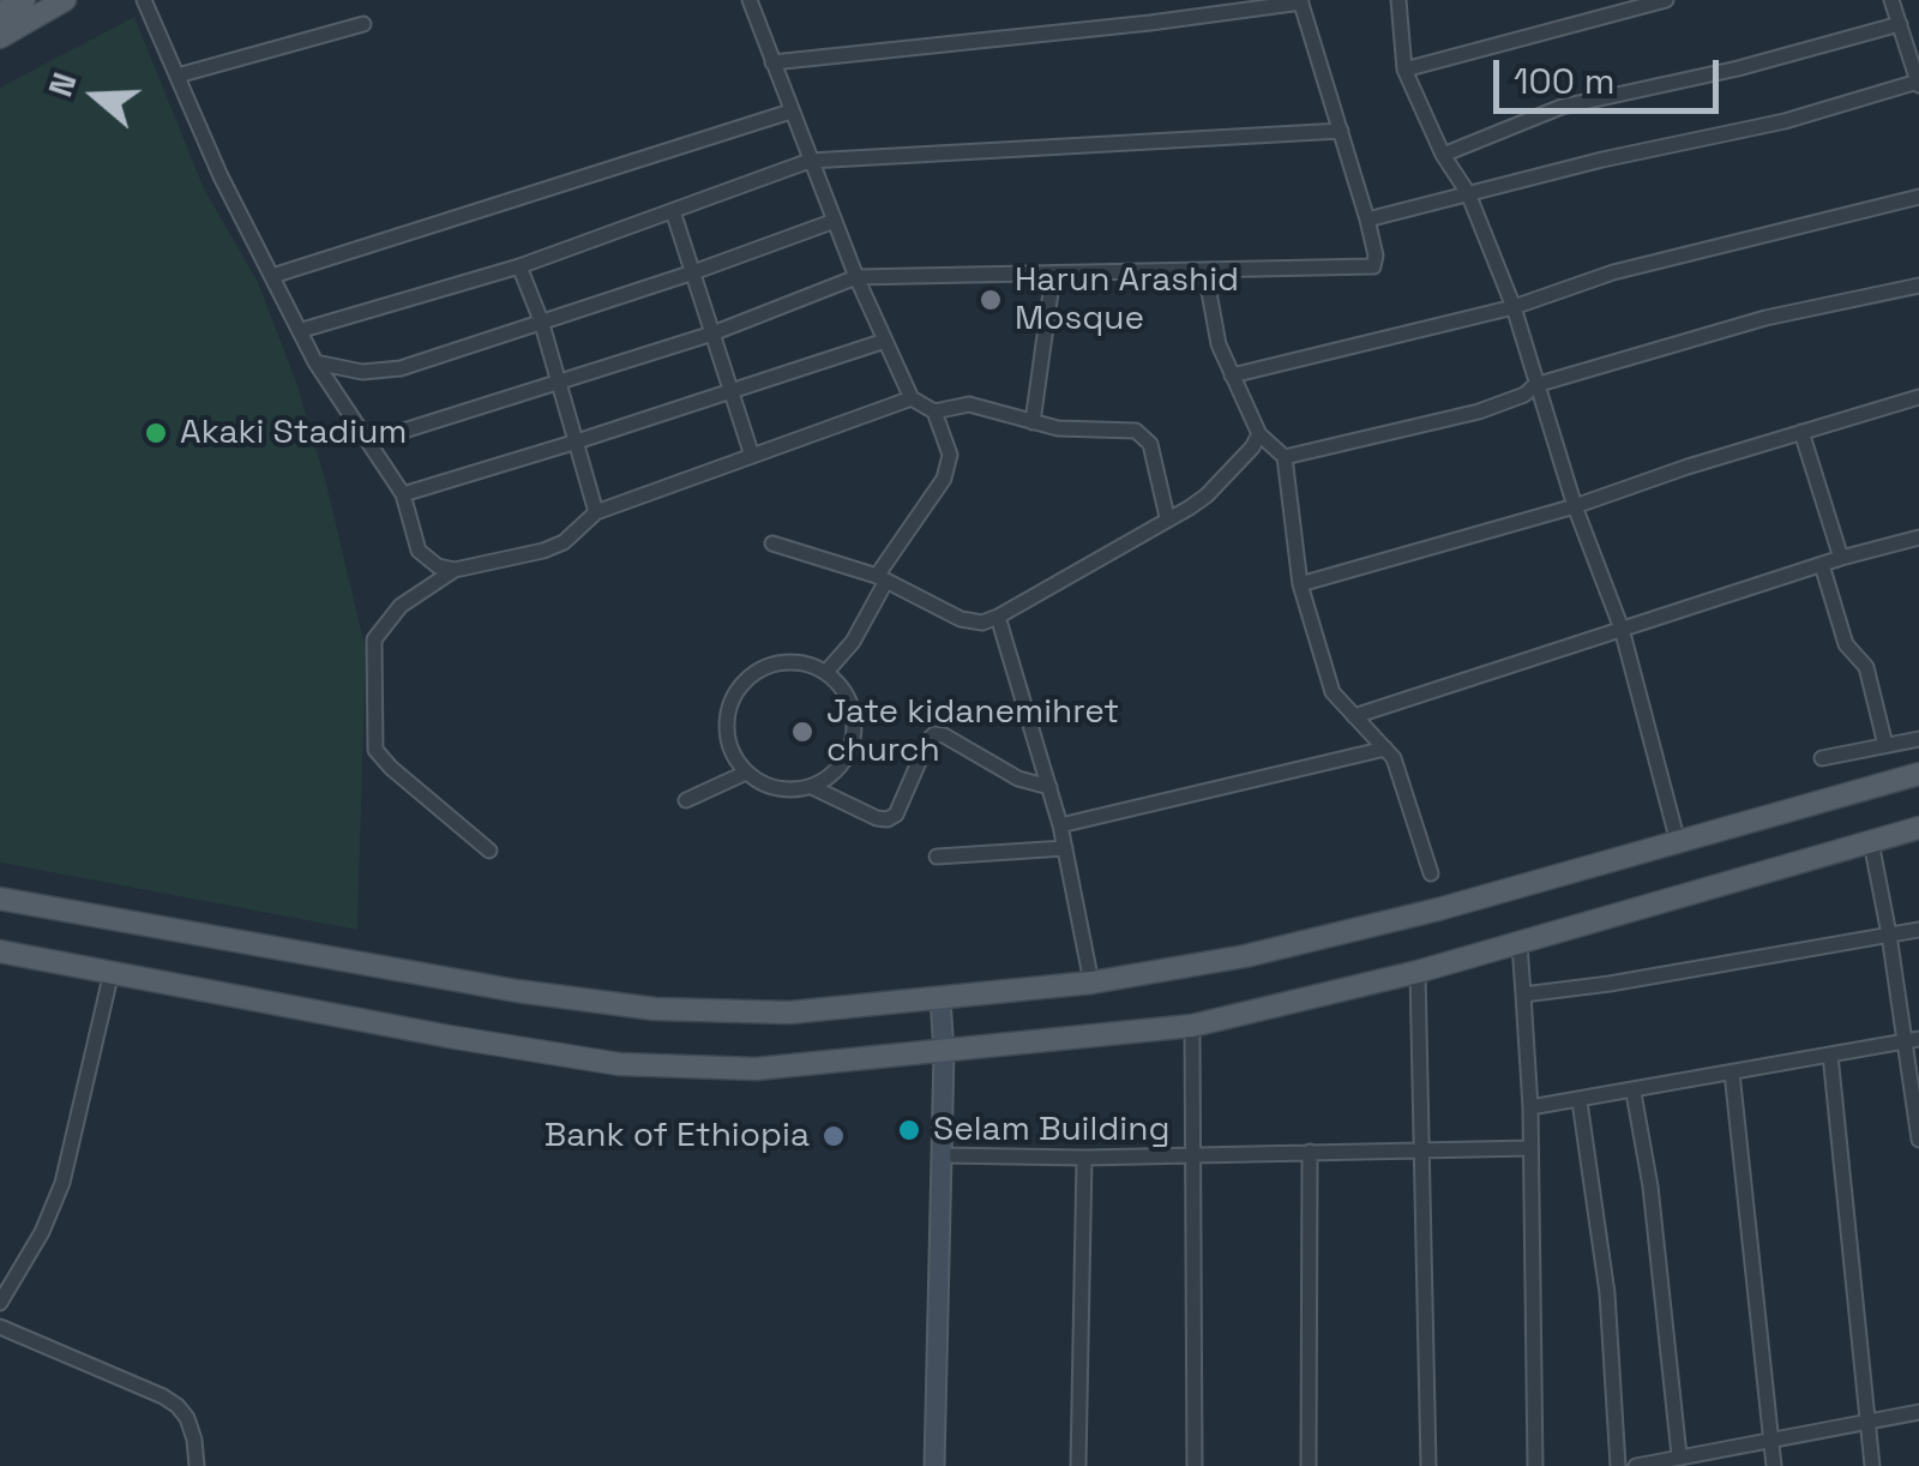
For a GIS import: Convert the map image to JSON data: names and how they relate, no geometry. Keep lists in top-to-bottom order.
{
  "places": [
    "Harun Arashid Mosque",
    "Akaki Stadium",
    "Jate kidanemihret church",
    "Selam Building",
    "Bank of Ethiopia"
  ],
  "scale_bar": "100 m",
  "north": "left"
}
